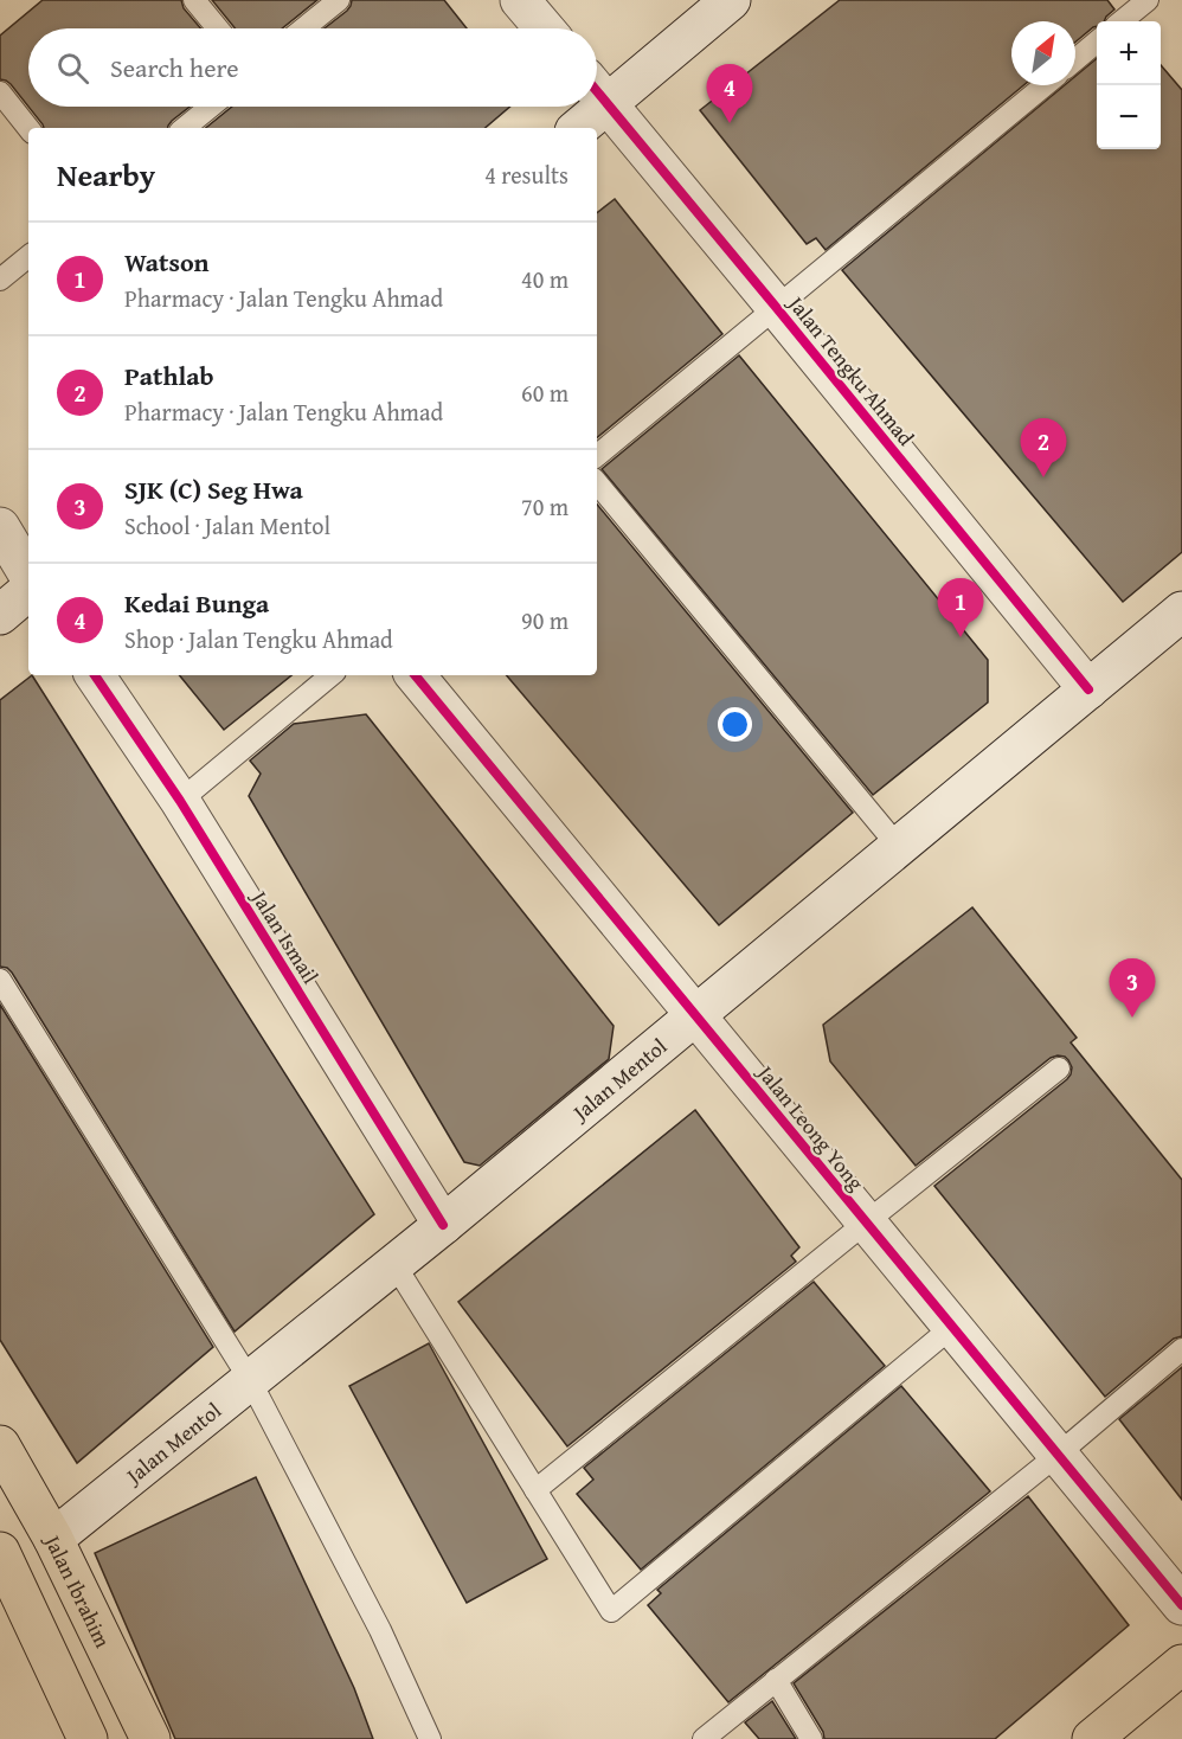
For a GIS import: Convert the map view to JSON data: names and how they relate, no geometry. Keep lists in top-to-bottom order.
{
  "streets": {
    "highway": ["Jalan Ibrahim"],
    "street": [
      "Jalan Tengku Ahmad",
      "Jalan Ismail",
      "Jalan Mentol",
      "Jalan Leong Yong"
    ]
  },
  "crossings": [
    ["Jalan Tengku Ahmad", "Jalan Mentol"],
    ["Jalan Ismail", "Jalan Mentol"],
    ["Jalan Mentol", "Jalan Leong Yong"],
    ["Jalan Mentol", "Jalan Ibrahim"]
  ],
  "north": "top right",
  "page": {
    "map_buttons": ["+", "−"],
    "search": "Search here",
    "pins": [
      "4",
      "2",
      "1",
      "3"
    ],
    "heading": ["Nearby", "4 results"],
    "list": [
      {
        "mark": "1",
        "name": "Watson",
        "note": "Pharmacy · Jalan Tengku Ahmad",
        "value": "40 m"
      },
      {
        "mark": "2",
        "name": "Pathlab",
        "note": "Pharmacy · Jalan Tengku Ahmad",
        "value": "60 m"
      },
      {
        "mark": "3",
        "name": "SJK (C) Seg Hwa",
        "note": "School · Jalan Mentol",
        "value": "70 m"
      },
      {
        "mark": "4",
        "name": "Kedai Bunga",
        "note": "Shop · Jalan Tengku Ahmad",
        "value": "90 m"
      }
    ]
  }
}
